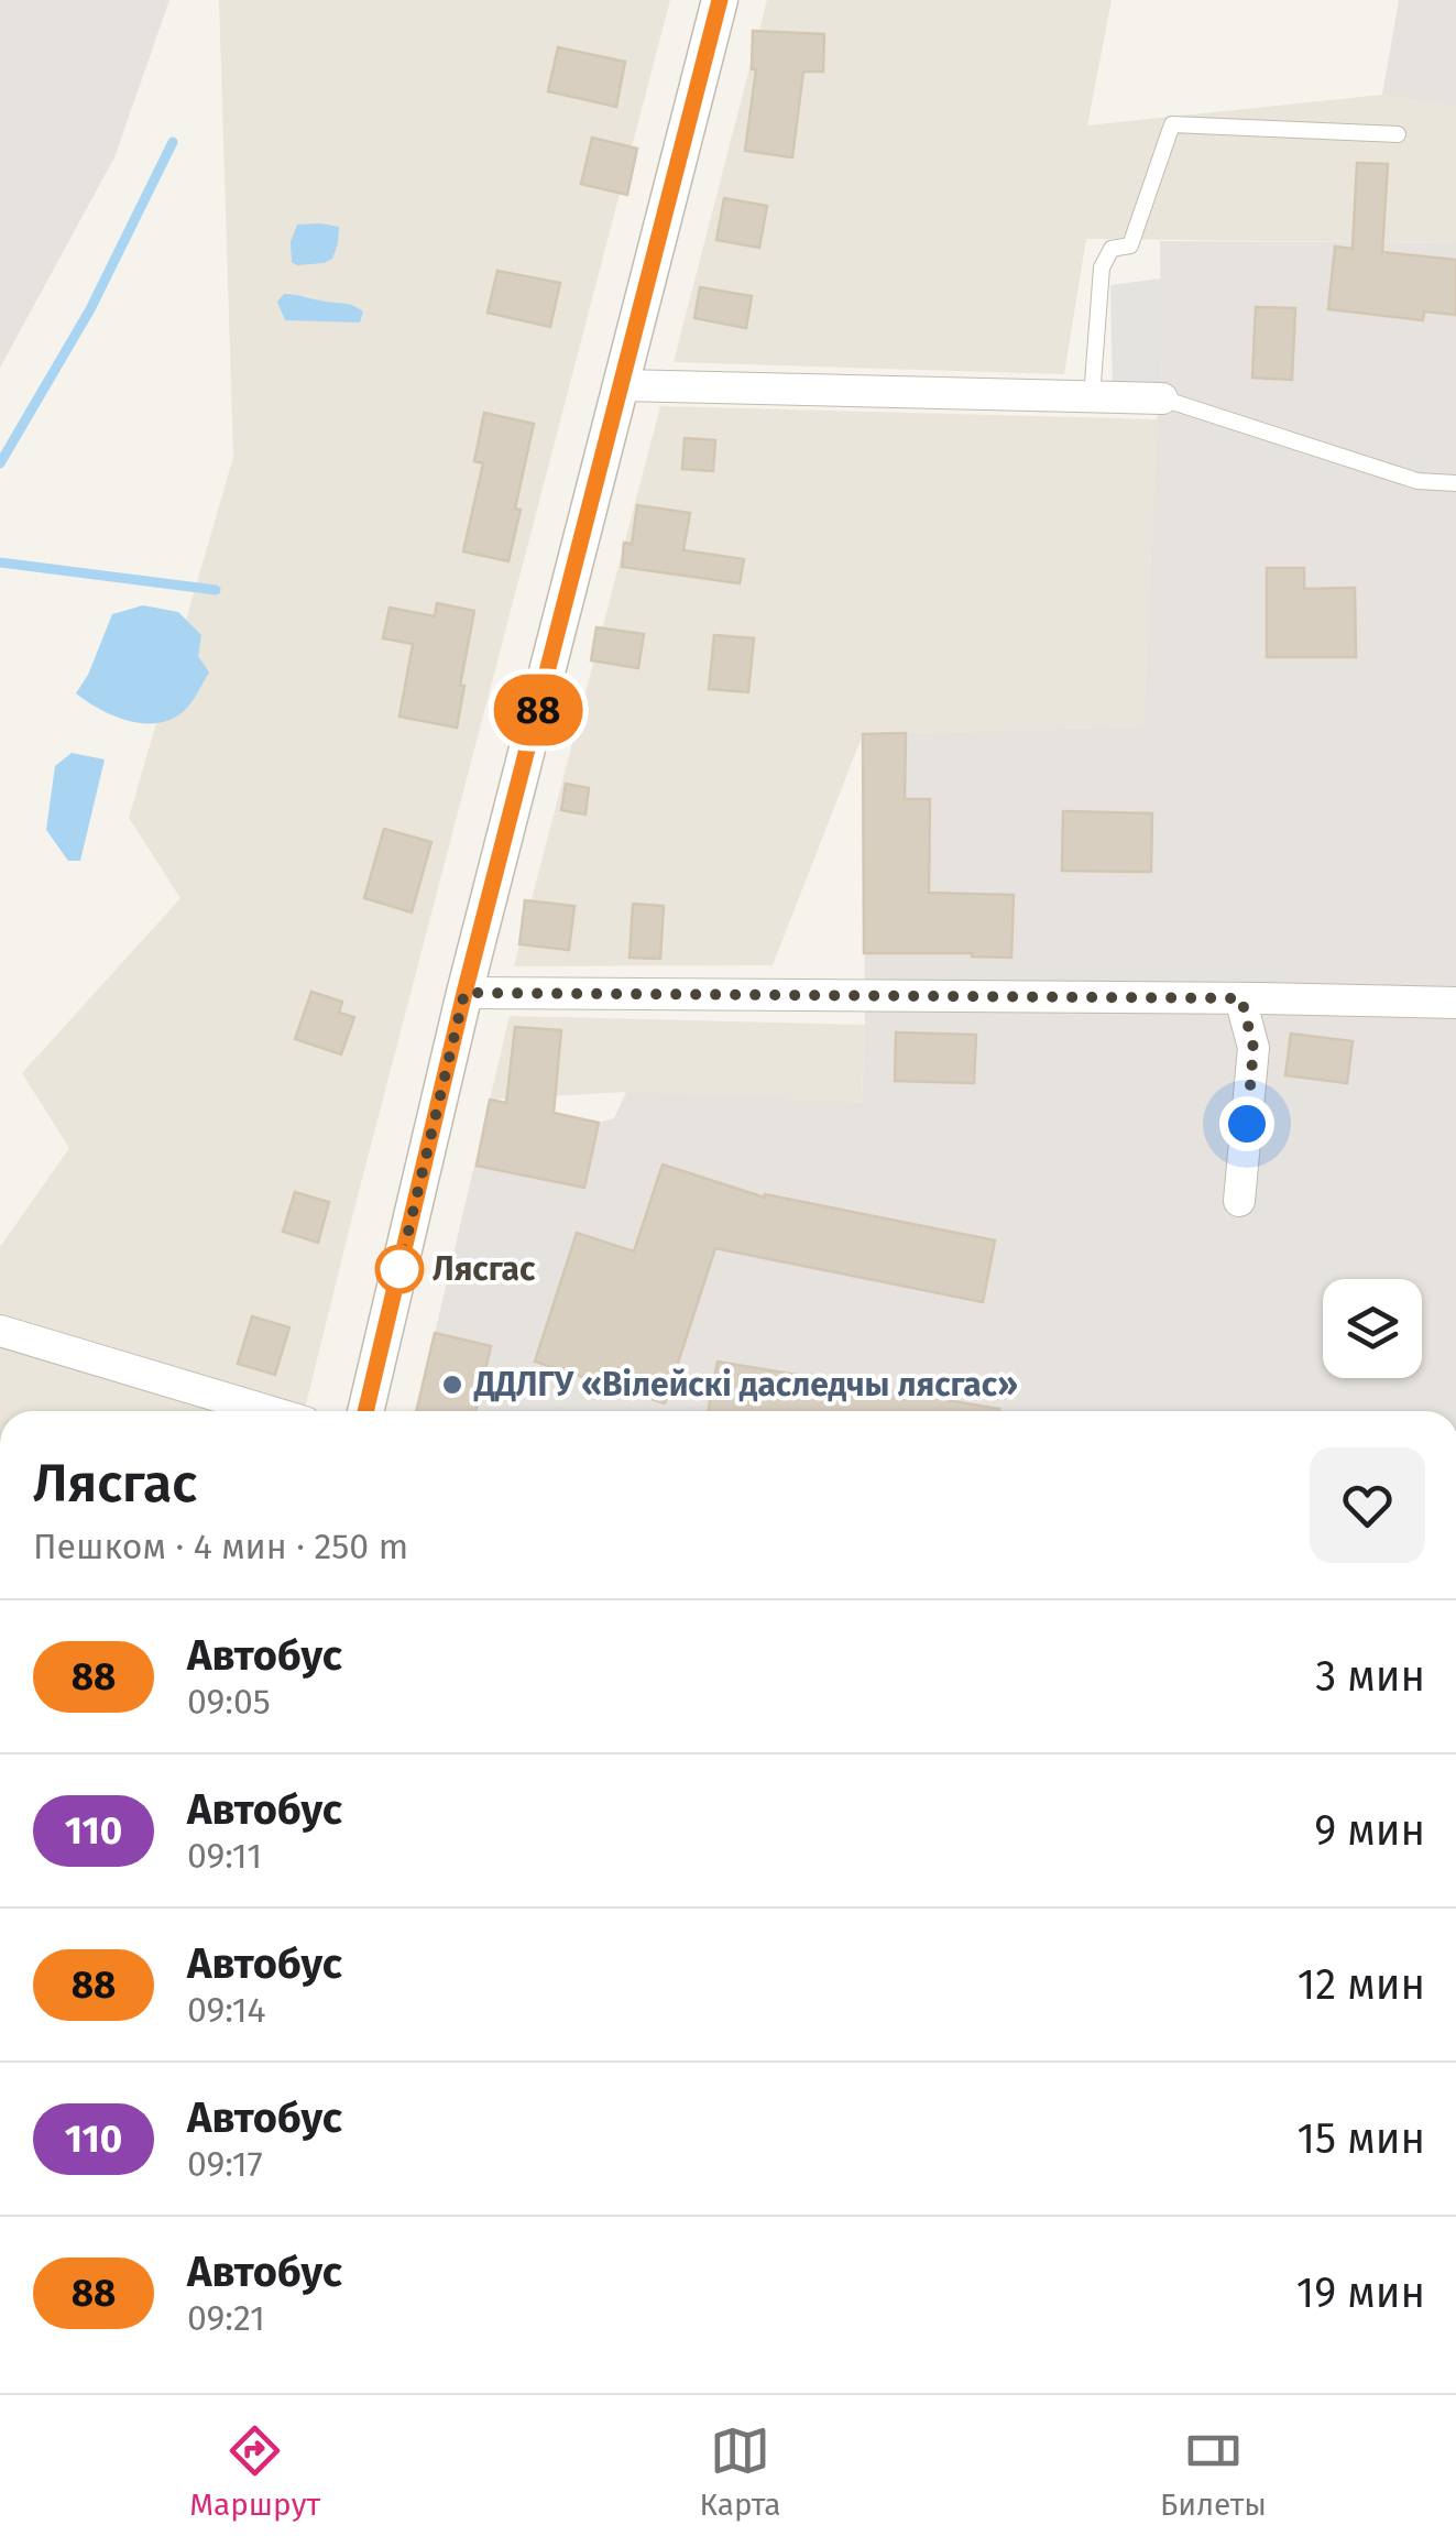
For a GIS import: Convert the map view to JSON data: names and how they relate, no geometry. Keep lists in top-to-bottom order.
{
  "places": ["Лясгас", "ДДЛГУ «Вілейскі даследчы лясгас»"],
  "lines": ["bus line 88"],
  "page": {
    "on_map": "88",
    "heading": ["Лясгас", "Пешком · 4 мин · 250 m"],
    "list": [
      {
        "mark": "88",
        "name": "Автобус",
        "note": "09:05",
        "value": "3 мин"
      },
      {
        "mark": "110",
        "name": "Автобус",
        "note": "09:11",
        "value": "9 мин"
      },
      {
        "mark": "88",
        "name": "Автобус",
        "note": "09:14",
        "value": "12 мин"
      },
      {
        "mark": "110",
        "name": "Автобус",
        "note": "09:17",
        "value": "15 мин"
      },
      {
        "mark": "88",
        "name": "Автобус",
        "note": "09:21",
        "value": "19 мин"
      }
    ],
    "tabs": ["Маршрут", "Карта", "Билеты"]
  }
}
